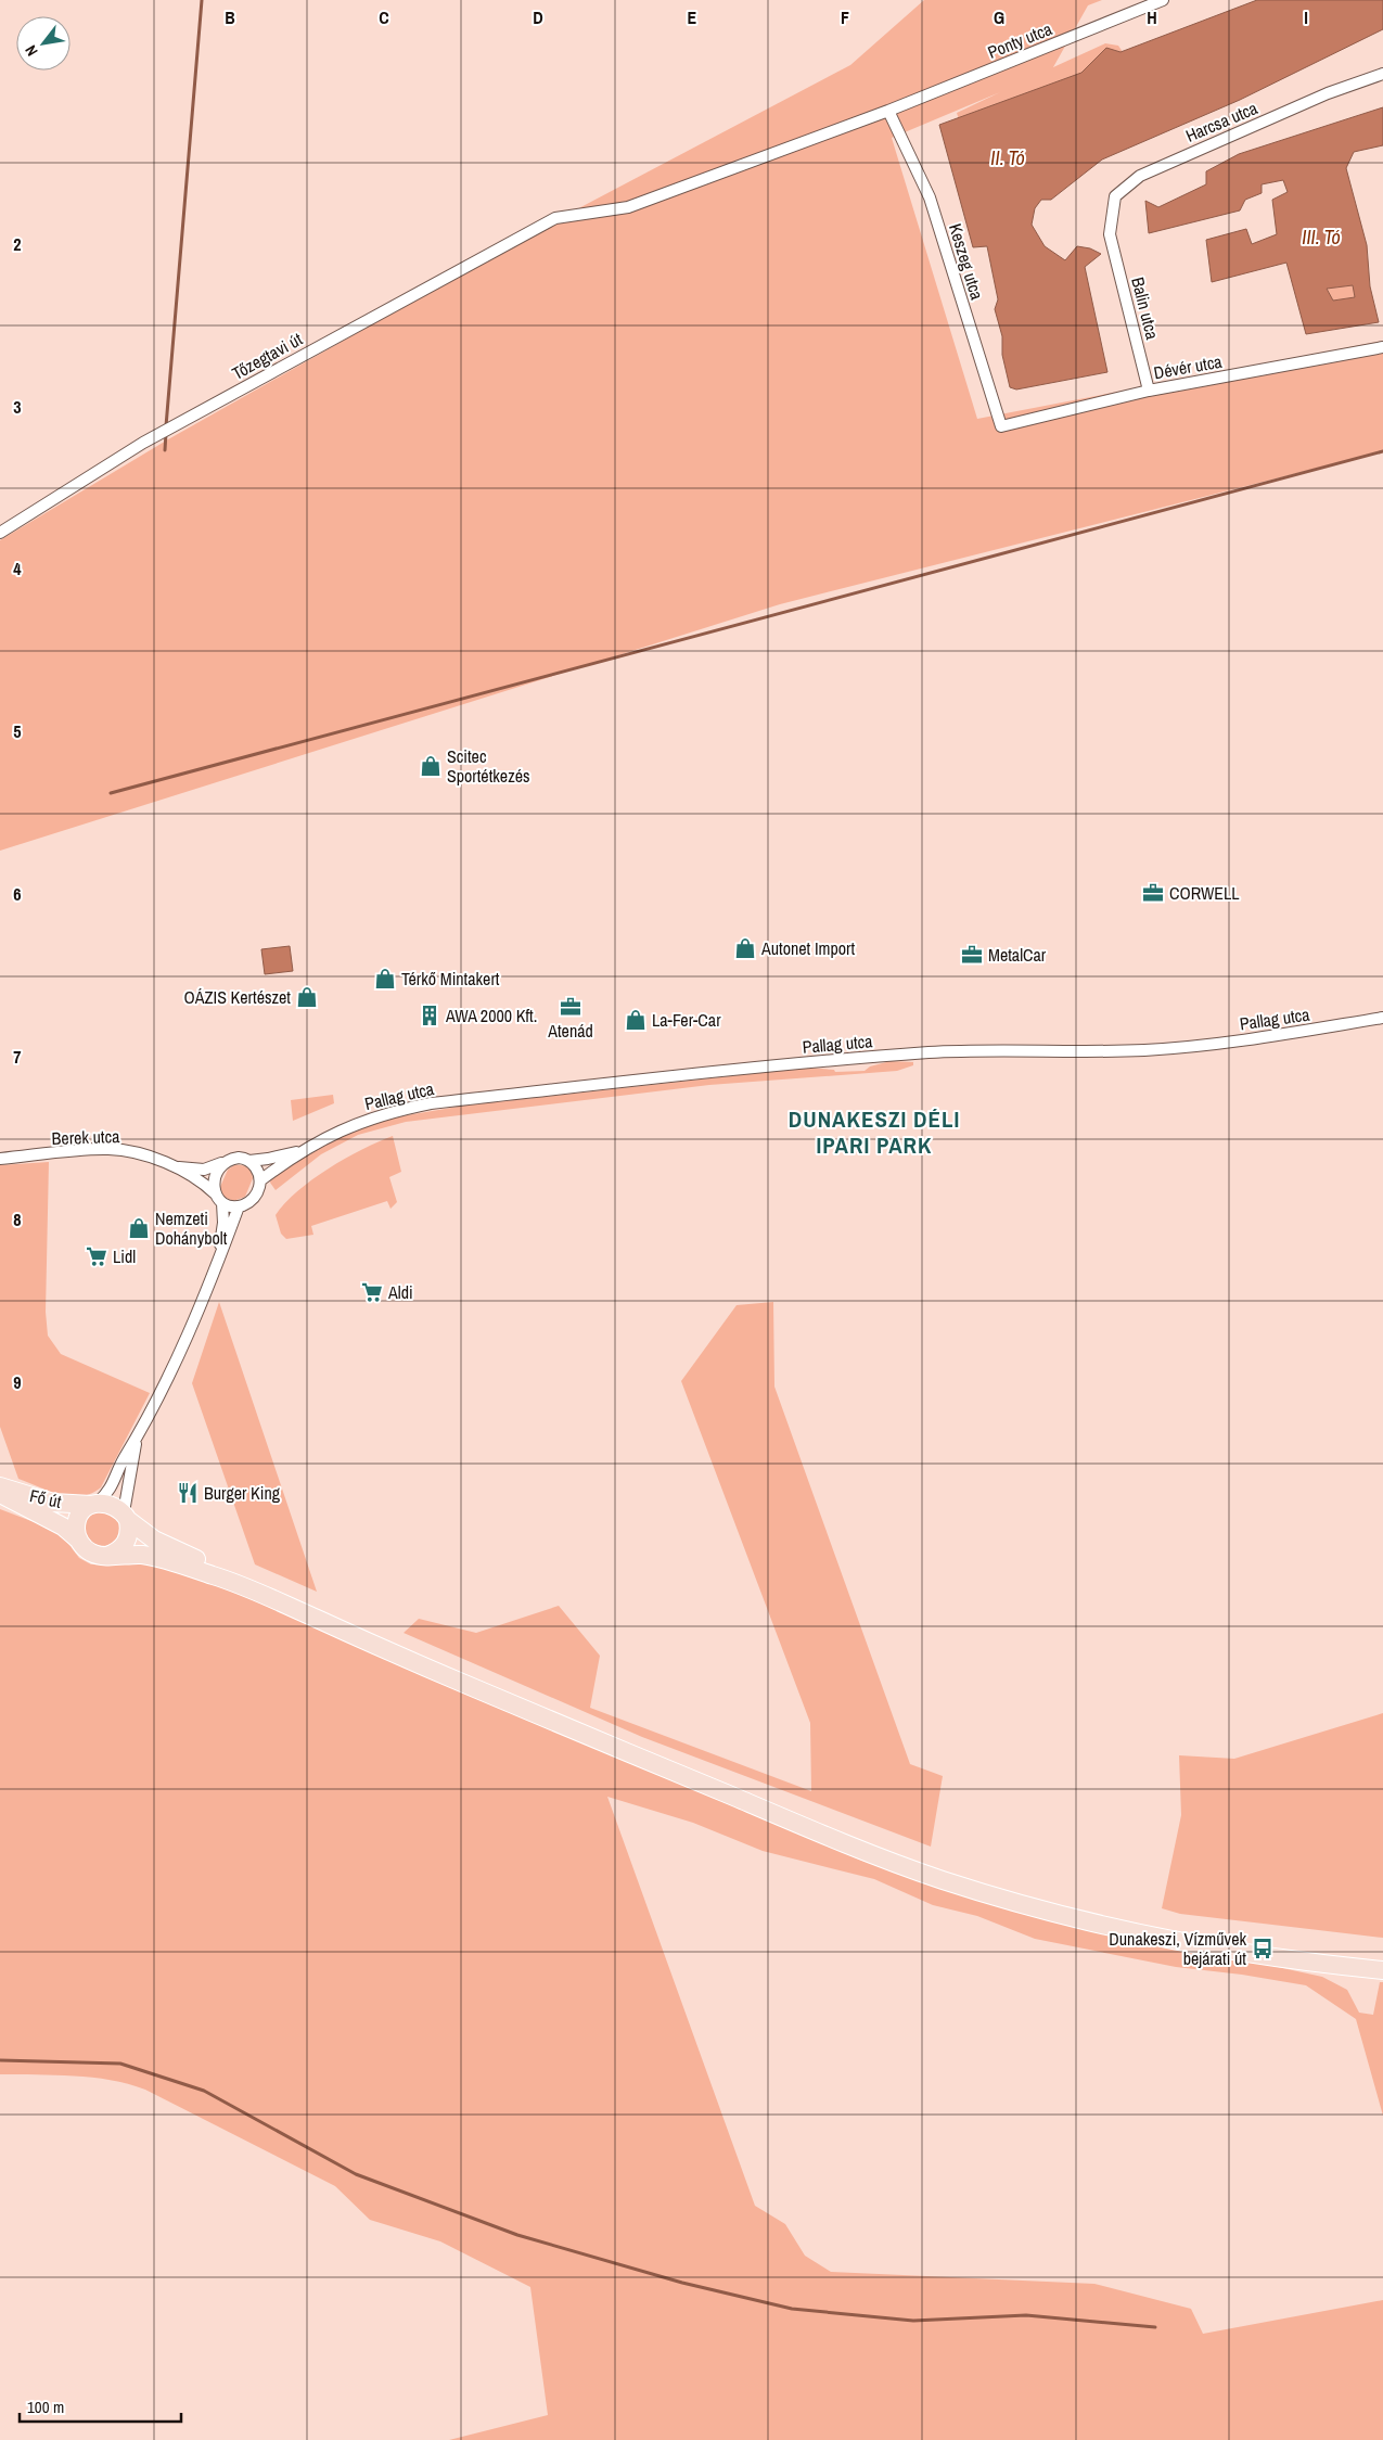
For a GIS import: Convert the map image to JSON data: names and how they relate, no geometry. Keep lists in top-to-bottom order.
{
  "streets": {
    "main road": ["Fő út"],
    "street": [
      "Ponty utca",
      "Harcsa utca",
      "Keszeg utca",
      "Balin utca",
      "Tőzegtavi út",
      "Dévér utca",
      "Pallag utca",
      "Berek utca"
    ]
  },
  "crossings": [
    ["Ponty utca", "Keszeg utca"],
    ["Ponty utca", "Tőzegtavi út"],
    ["Harcsa utca", "Balin utca"],
    ["Keszeg utca", "Dévér utca"],
    ["Balin utca", "Dévér utca"],
    ["Pallag utca", "Berek utca"]
  ],
  "districts": ["DUNAKESZI DÉLI IPARI PARK"],
  "water": ["II. Tó", "III. Tó"],
  "places": {
    "shop": [
      "Scitec Sportétkezés",
      "Autonet Import",
      "Térkő Mintakert",
      "OÁZIS Kertészet",
      "La-Fer-Car",
      "Nemzeti Dohánybolt"
    ],
    "office": ["CORWELL", "MetalCar", "Atenád"],
    "building": ["AWA 2000 Kft."],
    "supermarket": ["Lidl", "Aldi"],
    "restaurant": ["Burger King"],
    "bus stop": ["Dunakeszi, Vízművek bejárati út"]
  },
  "scale_bar": "100 m",
  "north": "bottom left",
  "grid": {
    "columns": [
      "B",
      "C",
      "D",
      "E",
      "F",
      "G",
      "H",
      "I"
    ],
    "rows": [
      "2",
      "3",
      "4",
      "5",
      "6",
      "7",
      "8",
      "9"
    ]
  }
}
